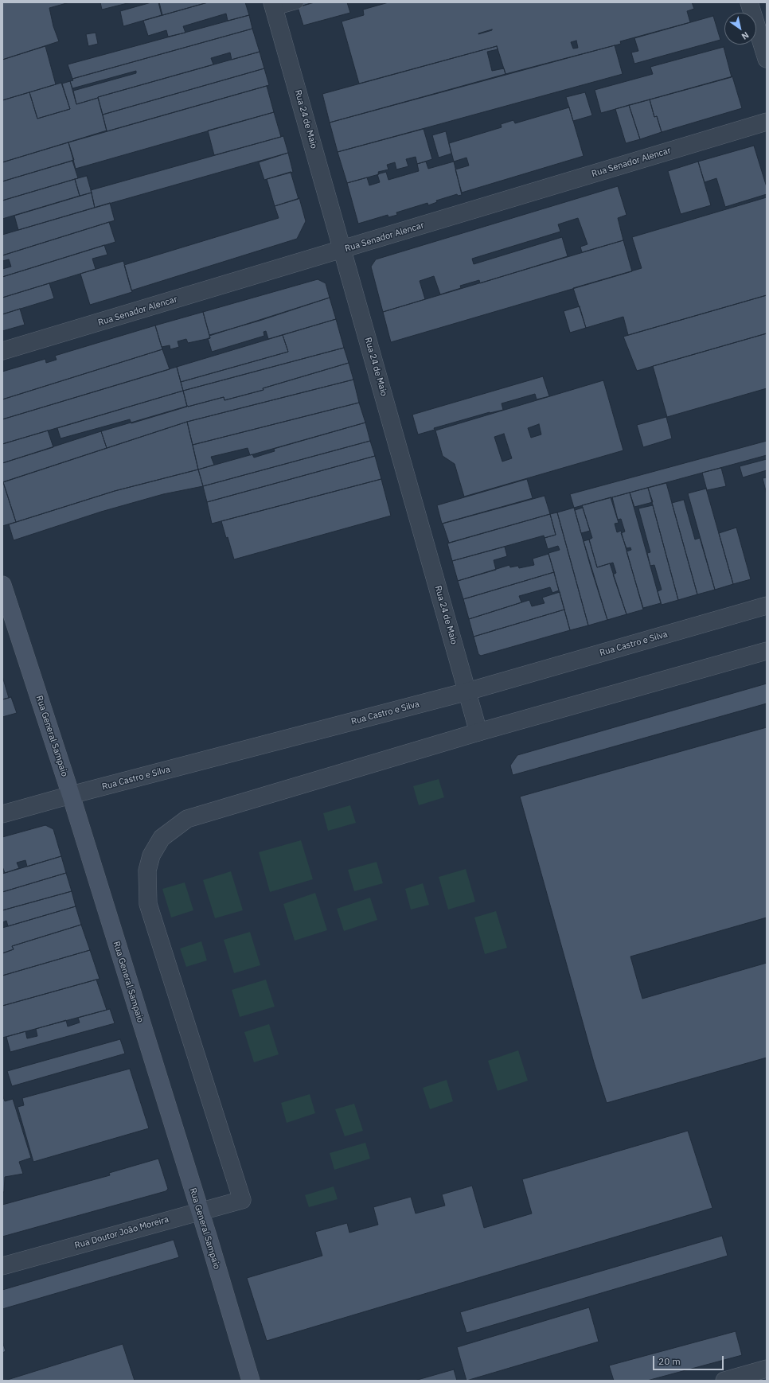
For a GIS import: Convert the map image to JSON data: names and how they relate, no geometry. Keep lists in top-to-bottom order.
{
  "streets": {
    "main road": ["Rua General Sampaio"],
    "street": [
      "Rua 24 de Maio",
      "Rua Senador Alencar",
      "Rua Castro e Silva",
      "Rua Doutor João Moreira"
    ]
  },
  "crossings": [
    ["Rua 24 de Maio", "Rua Senador Alencar"],
    ["Rua 24 de Maio", "Rua Castro e Silva"],
    ["Rua 24 de Maio", "Rua Doutor João Moreira"],
    ["Rua Castro e Silva", "Rua General Sampaio"],
    ["Rua General Sampaio", "Rua Doutor João Moreira"]
  ],
  "scale_bar": "20 m",
  "north": "bottom right"
}
